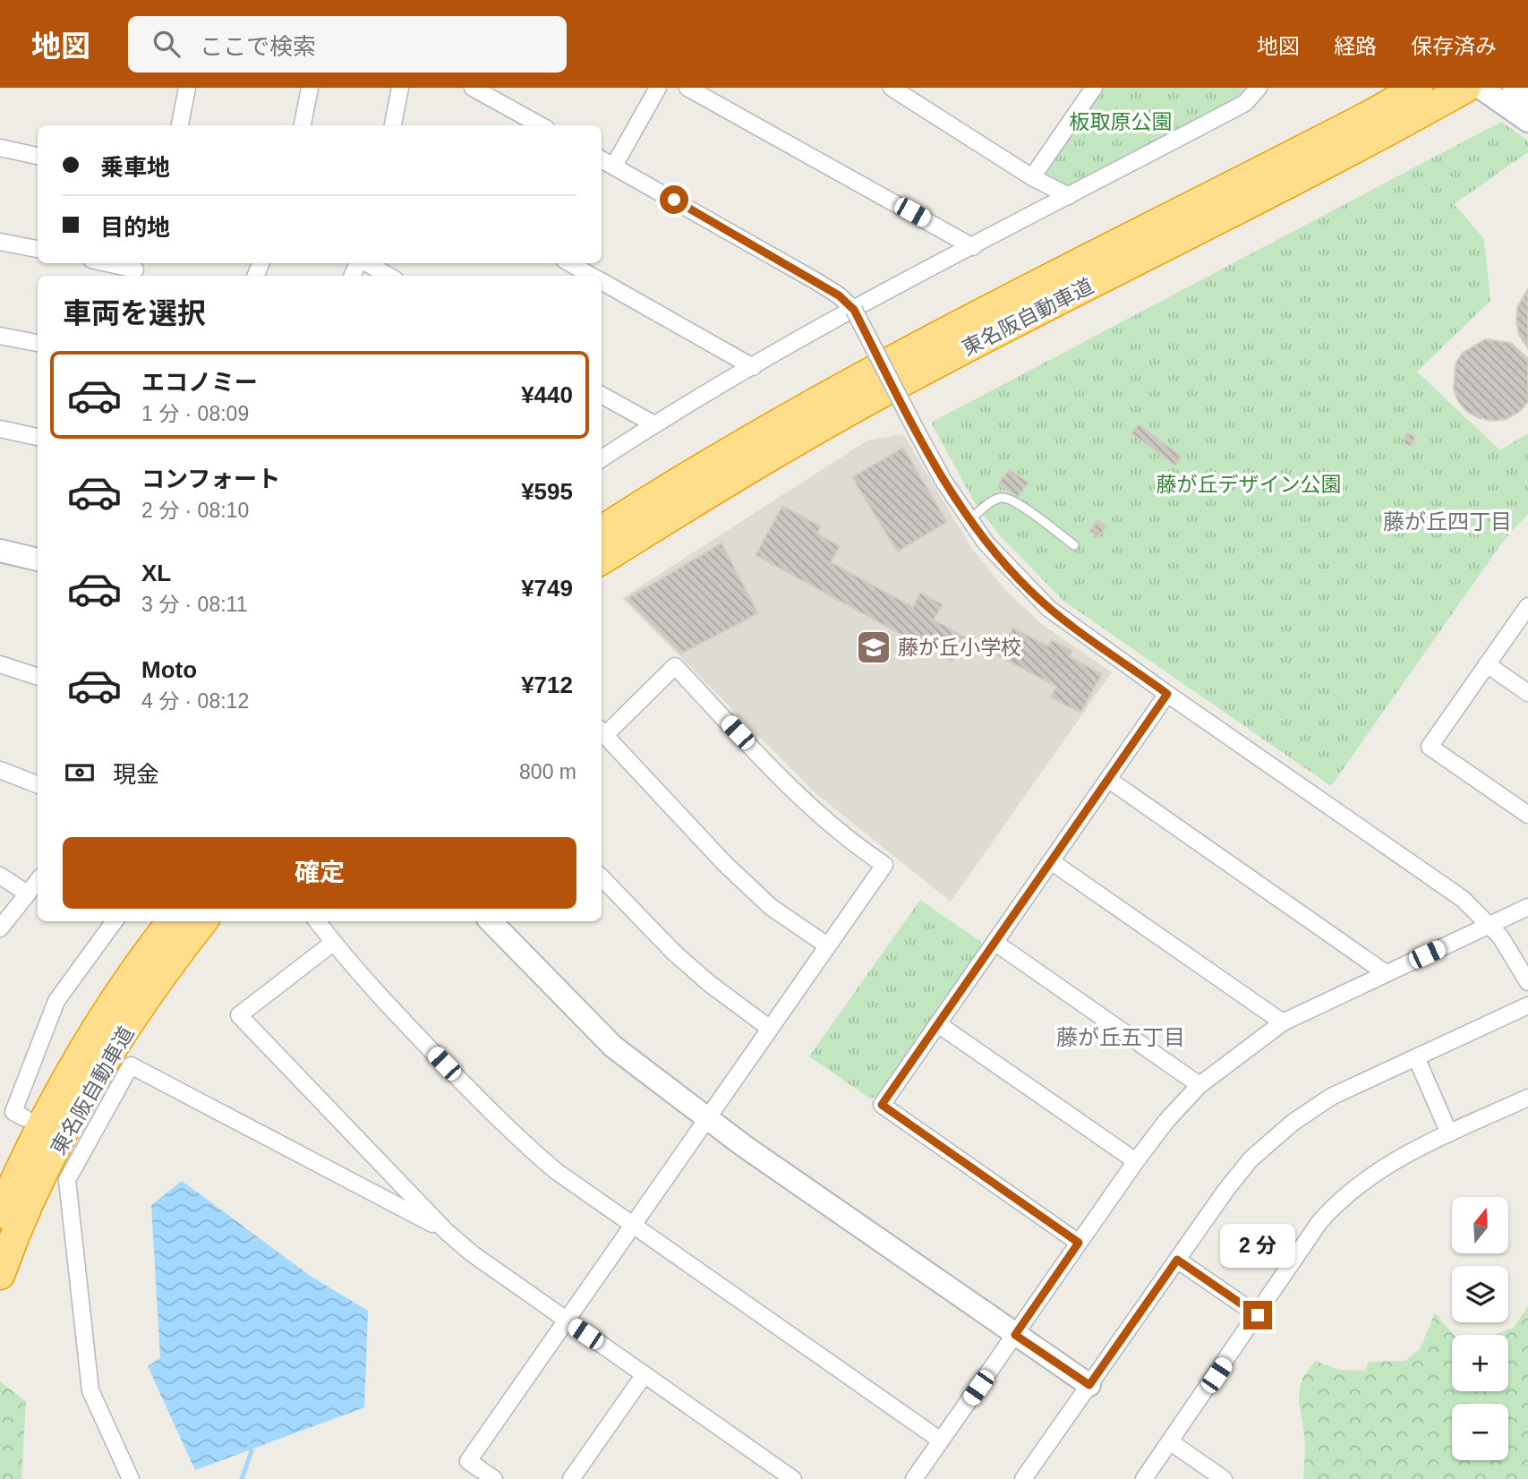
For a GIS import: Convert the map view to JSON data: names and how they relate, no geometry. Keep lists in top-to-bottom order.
{
  "streets": {
    "highway": ["東名阪自動車道"]
  },
  "districts": ["藤が丘四丁目", "藤が丘五丁目"],
  "parks": ["板取原公園", "藤が丘デザイン公園"],
  "places": {
    "school or university": ["藤が丘小学校"]
  },
  "north": "top",
  "page": {
    "header": "地図",
    "search": "ここで検索",
    "nav": ["地図", "経路", "保存済み"],
    "banner": ["乗車地", "目的地"],
    "heading": "車両を選択",
    "list": [
      {
        "name": "エコノミー",
        "note": "1 分 · 08:09",
        "value": "¥440"
      },
      {
        "name": "コンフォート",
        "note": "2 分 · 08:10",
        "value": "¥595"
      },
      {
        "name": "XL",
        "note": "3 分 · 08:11",
        "value": "¥749"
      },
      {
        "name": "Moto",
        "note": "4 分 · 08:12",
        "value": "¥712"
      }
    ],
    "pay": ["現金", "800 m"],
    "buttons": "確定",
    "map_buttons": ["+", "−"],
    "bubble": "2 分"
  }
}
